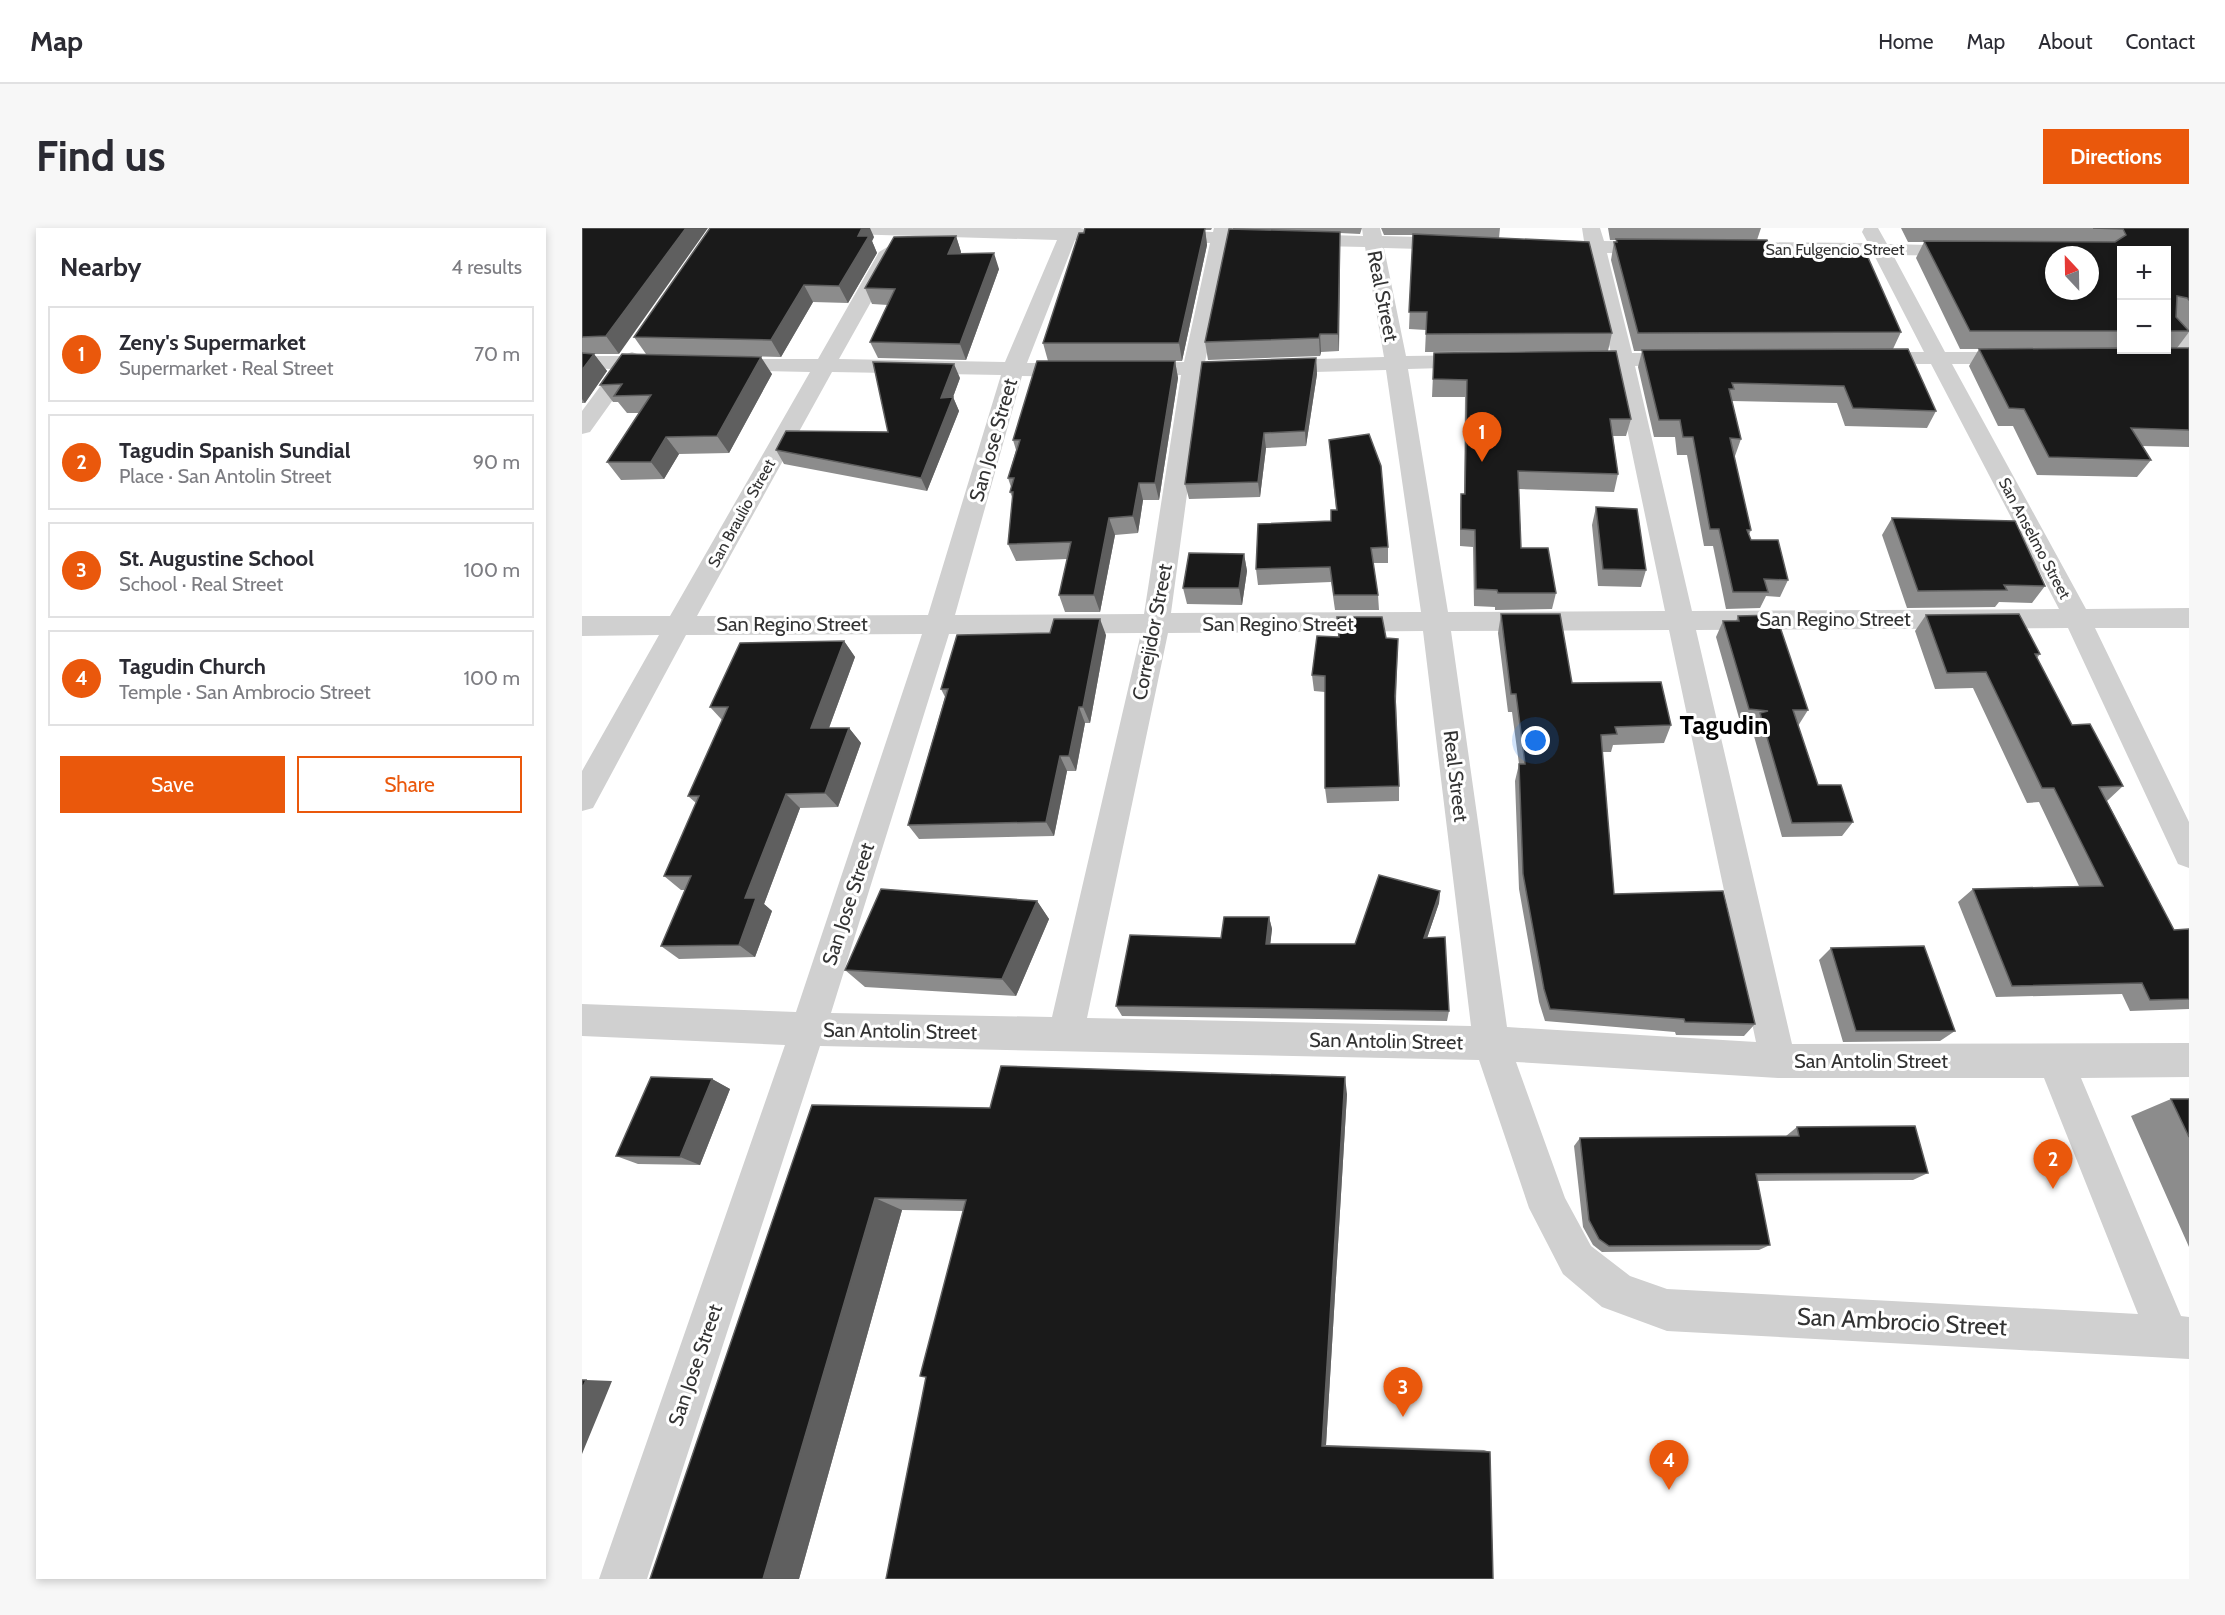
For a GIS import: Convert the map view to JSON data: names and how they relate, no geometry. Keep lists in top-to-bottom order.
{
  "streets": {
    "street": [
      "San Fulgencio Street",
      "Real Street",
      "San Jose Street",
      "San Braulio Street",
      "San Anselmo Street",
      "San Regino Street",
      "Correjidor Street",
      "San Antolin Street",
      "San Ambrocio Street"
    ]
  },
  "crossings": [
    ["San Fulgencio Street", "San Anselmo Street"],
    ["Real Street", "San Regino Street"],
    ["Real Street", "San Antolin Street"],
    ["Real Street", "San Ambrocio Street"],
    ["San Jose Street", "San Regino Street"],
    ["San Jose Street", "San Antolin Street"],
    ["San Braulio Street", "San Regino Street"],
    ["San Anselmo Street", "San Regino Street"],
    ["San Regino Street", "Correjidor Street"],
    ["Correjidor Street", "San Antolin Street"]
  ],
  "districts": ["Tagudin"],
  "north": "top",
  "page": {
    "header": "Map",
    "nav": [
      "Home",
      "Map",
      "About",
      "Contact"
    ],
    "buttons": [
      "Directions",
      ["Save", "Share"]
    ],
    "title": "Find us",
    "heading": ["Nearby", "4 results"],
    "map_buttons": ["+", "−"],
    "list": [
      {
        "mark": "1",
        "name": "Zeny's Supermarket",
        "note": "Supermarket · Real Street",
        "value": "70 m"
      },
      {
        "mark": "2",
        "name": "Tagudin Spanish Sundial",
        "note": "Place · San Antolin Street",
        "value": "90 m"
      },
      {
        "mark": "3",
        "name": "St. Augustine School",
        "note": "School · Real Street",
        "value": "100 m"
      },
      {
        "mark": "4",
        "name": "Tagudin Church",
        "note": "Temple · San Ambrocio Street",
        "value": "100 m"
      }
    ],
    "pins": [
      "1",
      "2",
      "3",
      "4"
    ]
  }
}
